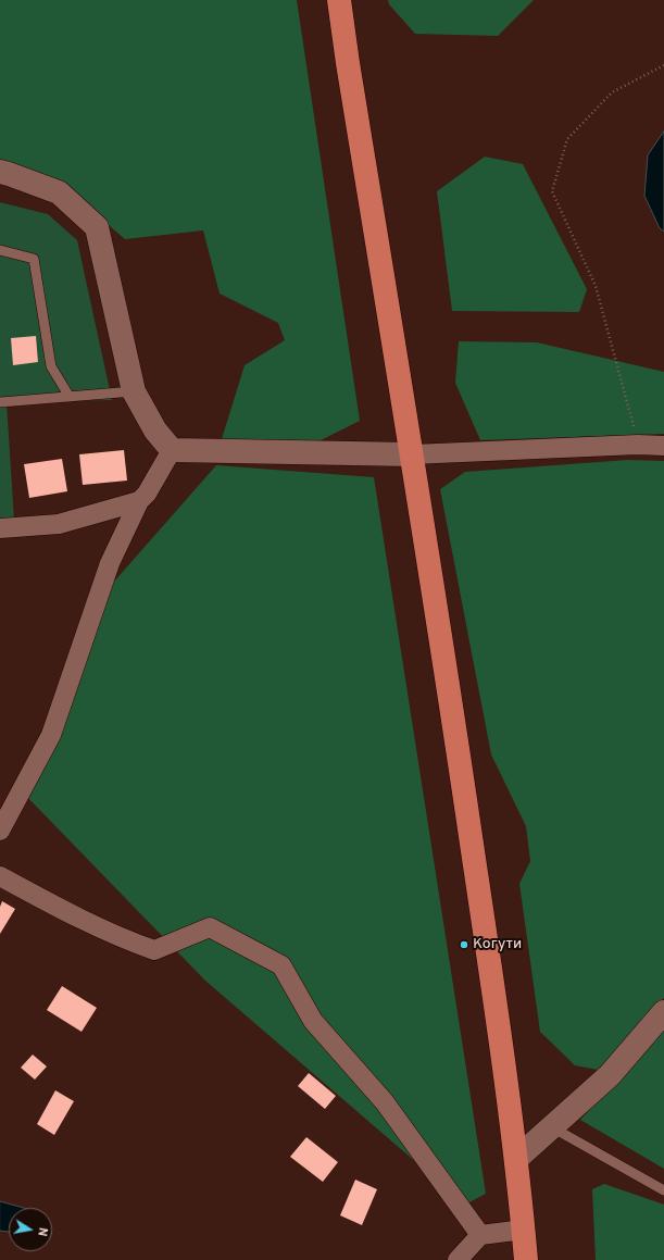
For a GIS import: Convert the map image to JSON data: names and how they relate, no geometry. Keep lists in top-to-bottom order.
{
  "places": ["Когути"],
  "north": "right"
}
